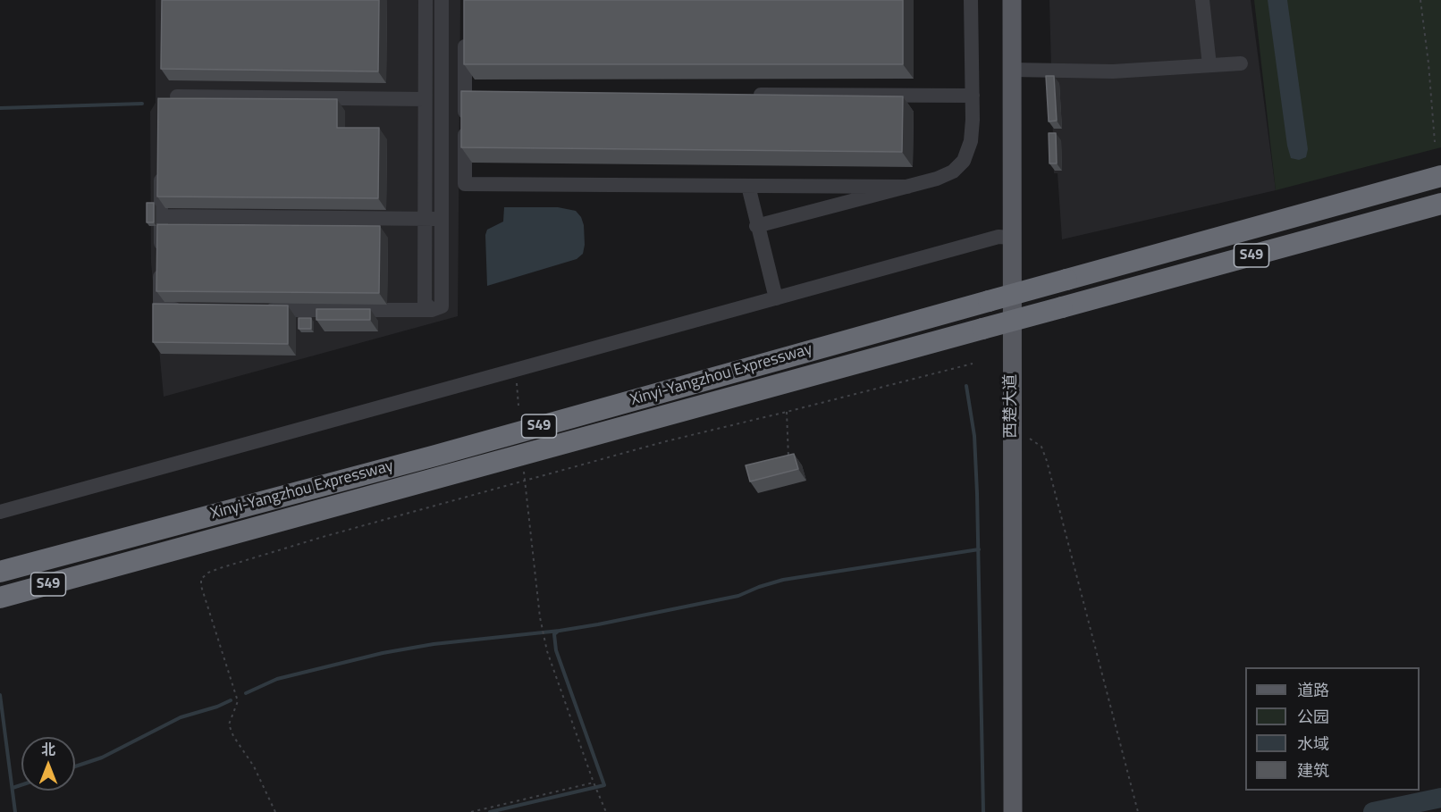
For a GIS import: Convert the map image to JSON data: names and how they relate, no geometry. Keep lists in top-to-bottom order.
{
  "streets": {
    "highway": ["S49", "Xinyi-Yangzhou Expressway"],
    "main road": ["西楚大道"]
  },
  "legend": [
    "道路",
    "公园",
    "水域",
    "建筑"
  ],
  "north": "top"
}
